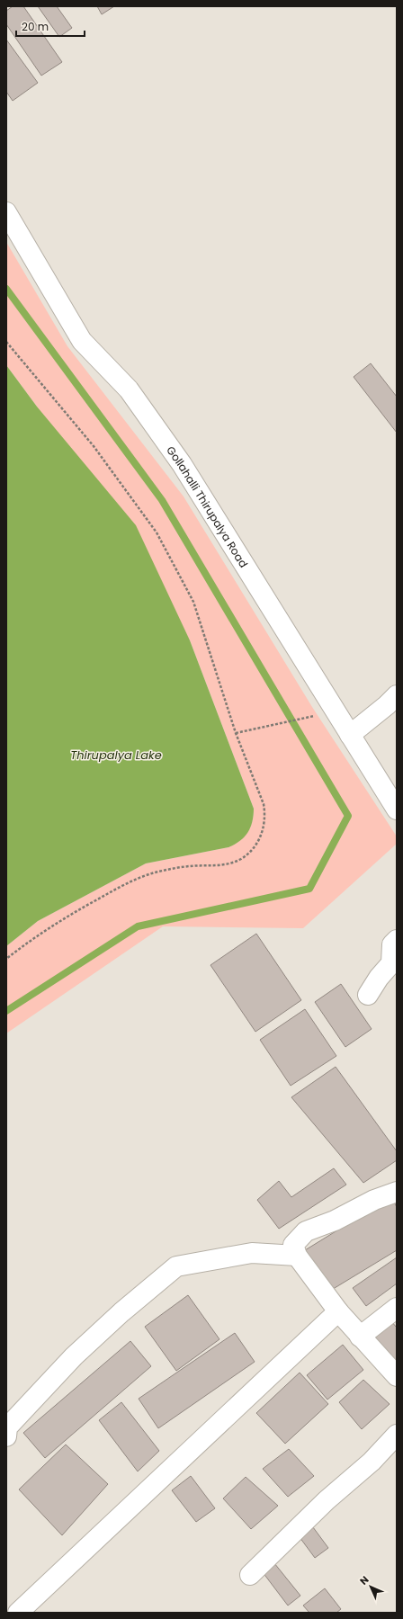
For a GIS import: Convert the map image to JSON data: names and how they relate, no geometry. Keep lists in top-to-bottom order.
{
  "streets": {
    "street": ["Gollahalli Thirupalya Road"]
  },
  "water": ["Thirupalya Lake"],
  "scale_bar": "20 m",
  "north": "top left"
}
